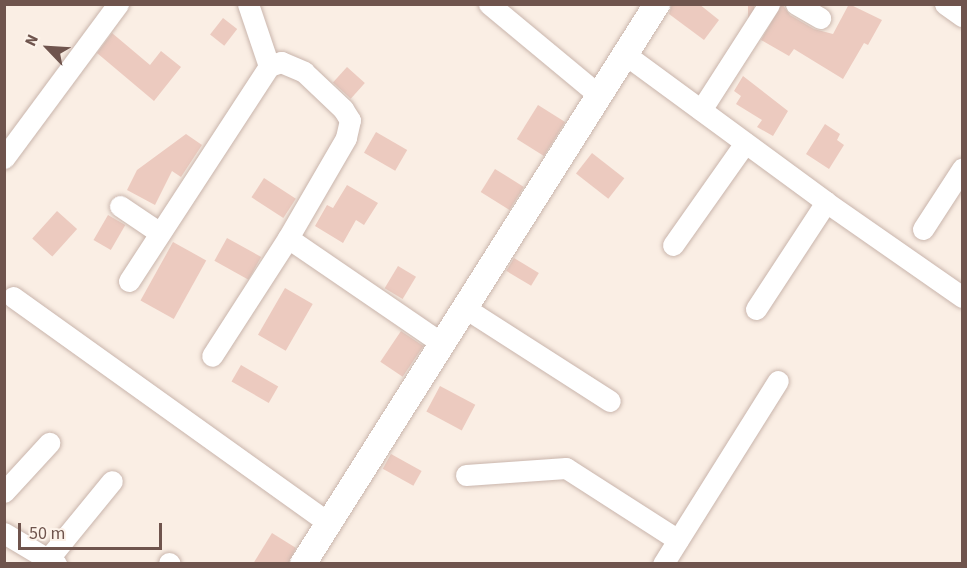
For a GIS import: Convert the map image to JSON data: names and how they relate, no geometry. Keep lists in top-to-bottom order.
{
  "scale_bar": "50 m",
  "north": "top left"
}
